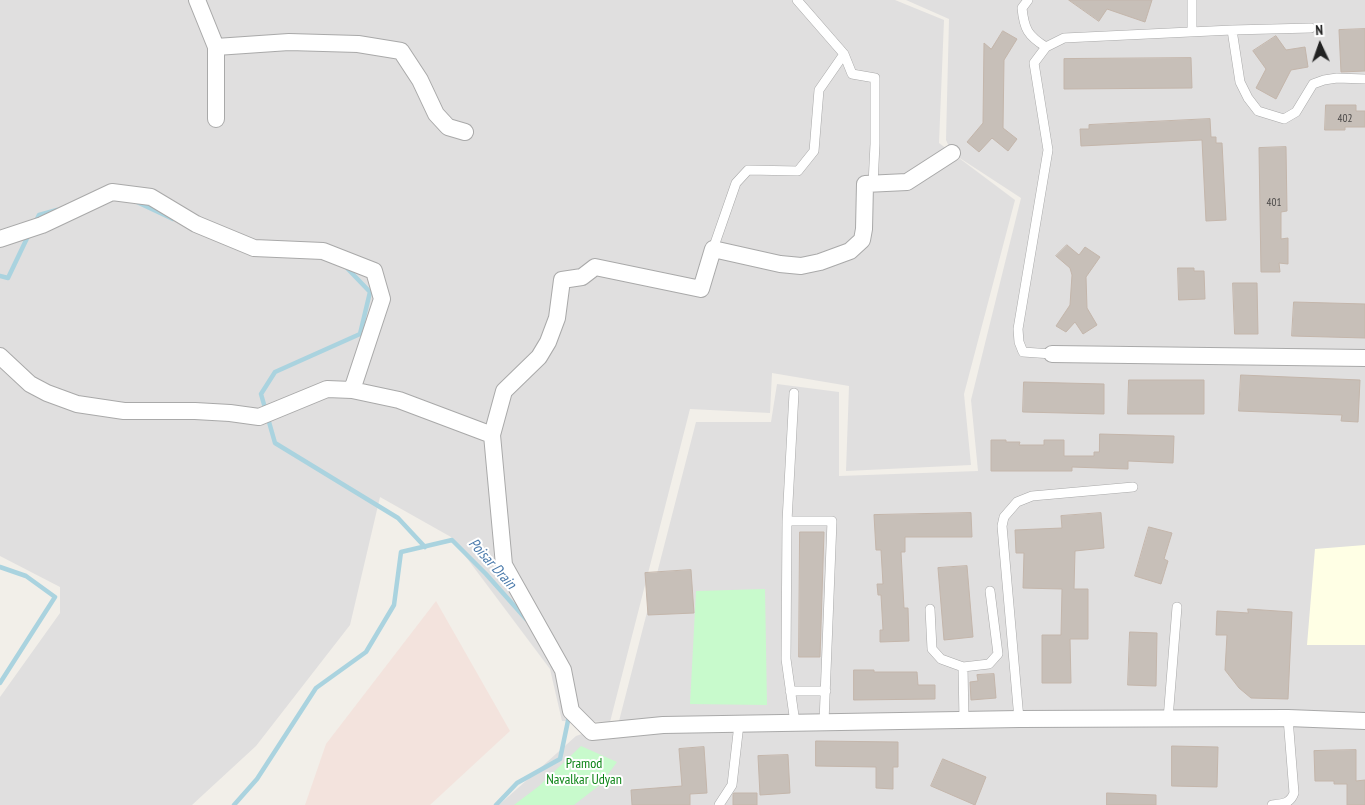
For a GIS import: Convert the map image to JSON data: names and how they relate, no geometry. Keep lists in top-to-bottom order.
{
  "water": ["Poisar Drain"],
  "parks": ["Pramod Navalkar Udyan"],
  "house_numbers": ["402", "401"],
  "north": "top"
}
